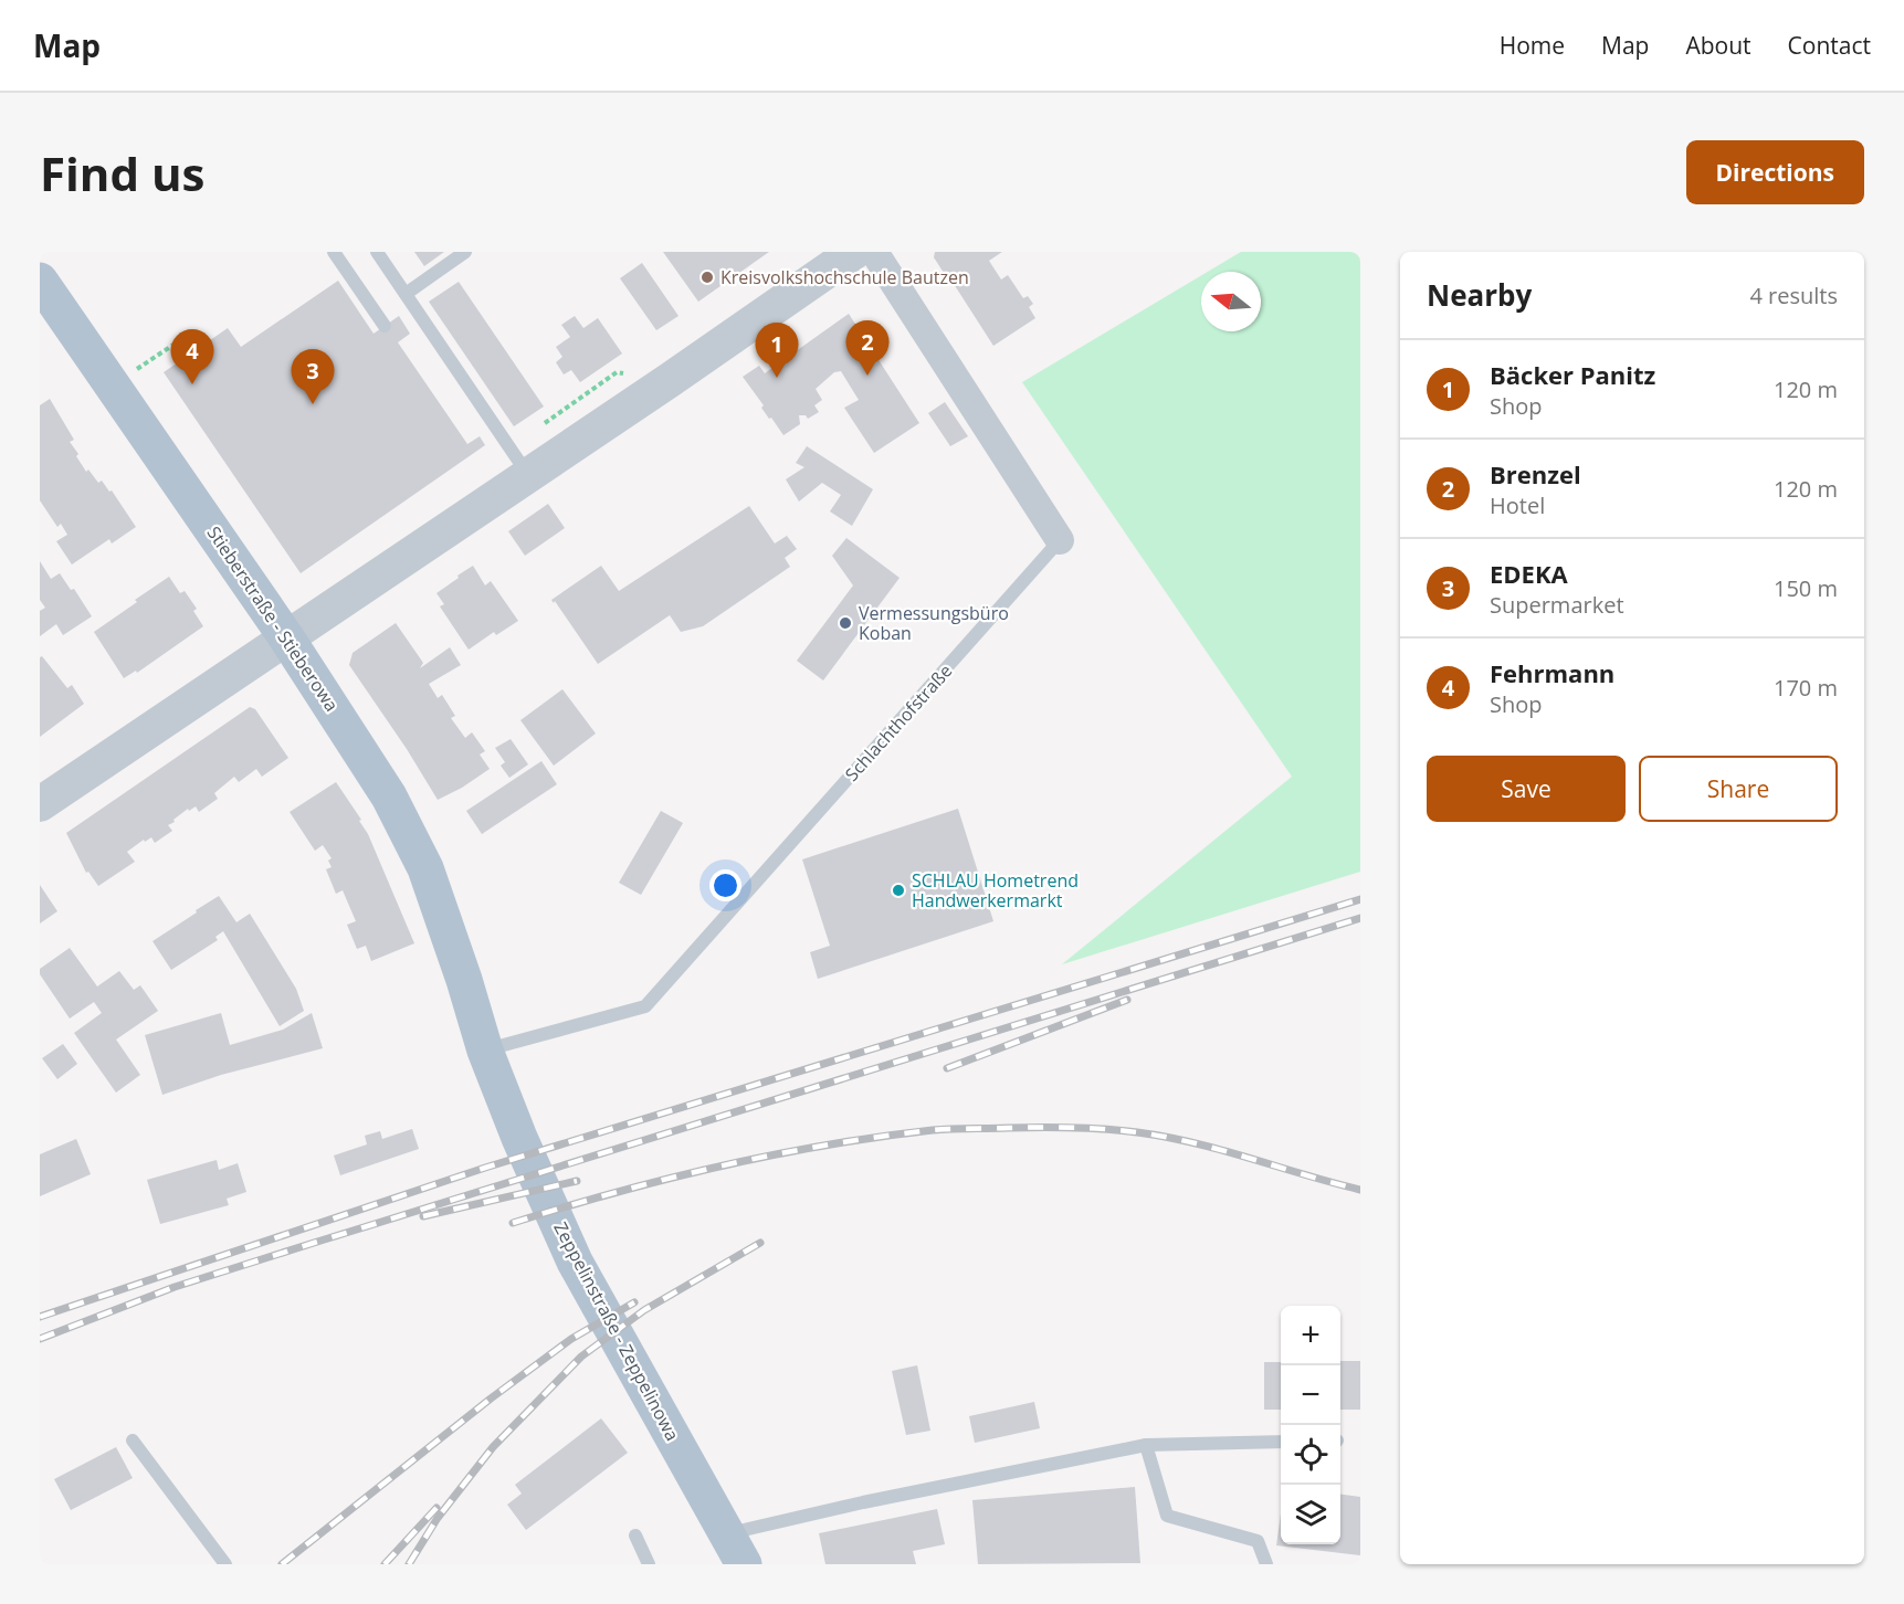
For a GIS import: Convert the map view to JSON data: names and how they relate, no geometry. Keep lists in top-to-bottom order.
{
  "streets": {
    "main road": ["Stieberstraße - Stieberowa", "Zeppelinstraße - Zeppelinowa"],
    "street": ["Schlachthofstraße"]
  },
  "crossings": [
    ["Stieberstraße - Stieberowa", "Zeppelinstraße - Zeppelinowa"],
    ["Schlachthofstraße", "Zeppelinstraße - Zeppelinowa"]
  ],
  "places": ["Kreisvolkshochschule Bautzen", "Vermessungsbüro Koban", "SCHLAU Hometrend Handwerkermarkt"],
  "north": "left",
  "page": {
    "header": "Map",
    "nav": [
      "Home",
      "Map",
      "About",
      "Contact"
    ],
    "buttons": [
      "Directions",
      ["Save", "Share"]
    ],
    "title": "Find us",
    "heading": ["Nearby", "4 results"],
    "pins": [
      "2",
      "1",
      "4",
      "3"
    ],
    "list": [
      {
        "mark": "1",
        "name": "Bäcker Panitz",
        "note": "Shop",
        "value": "120 m"
      },
      {
        "mark": "2",
        "name": "Brenzel",
        "note": "Hotel",
        "value": "120 m"
      },
      {
        "mark": "3",
        "name": "EDEKA",
        "note": "Supermarket",
        "value": "150 m"
      },
      {
        "mark": "4",
        "name": "Fehrmann",
        "note": "Shop",
        "value": "170 m"
      }
    ],
    "map_buttons": ["+", "−"]
  }
}
